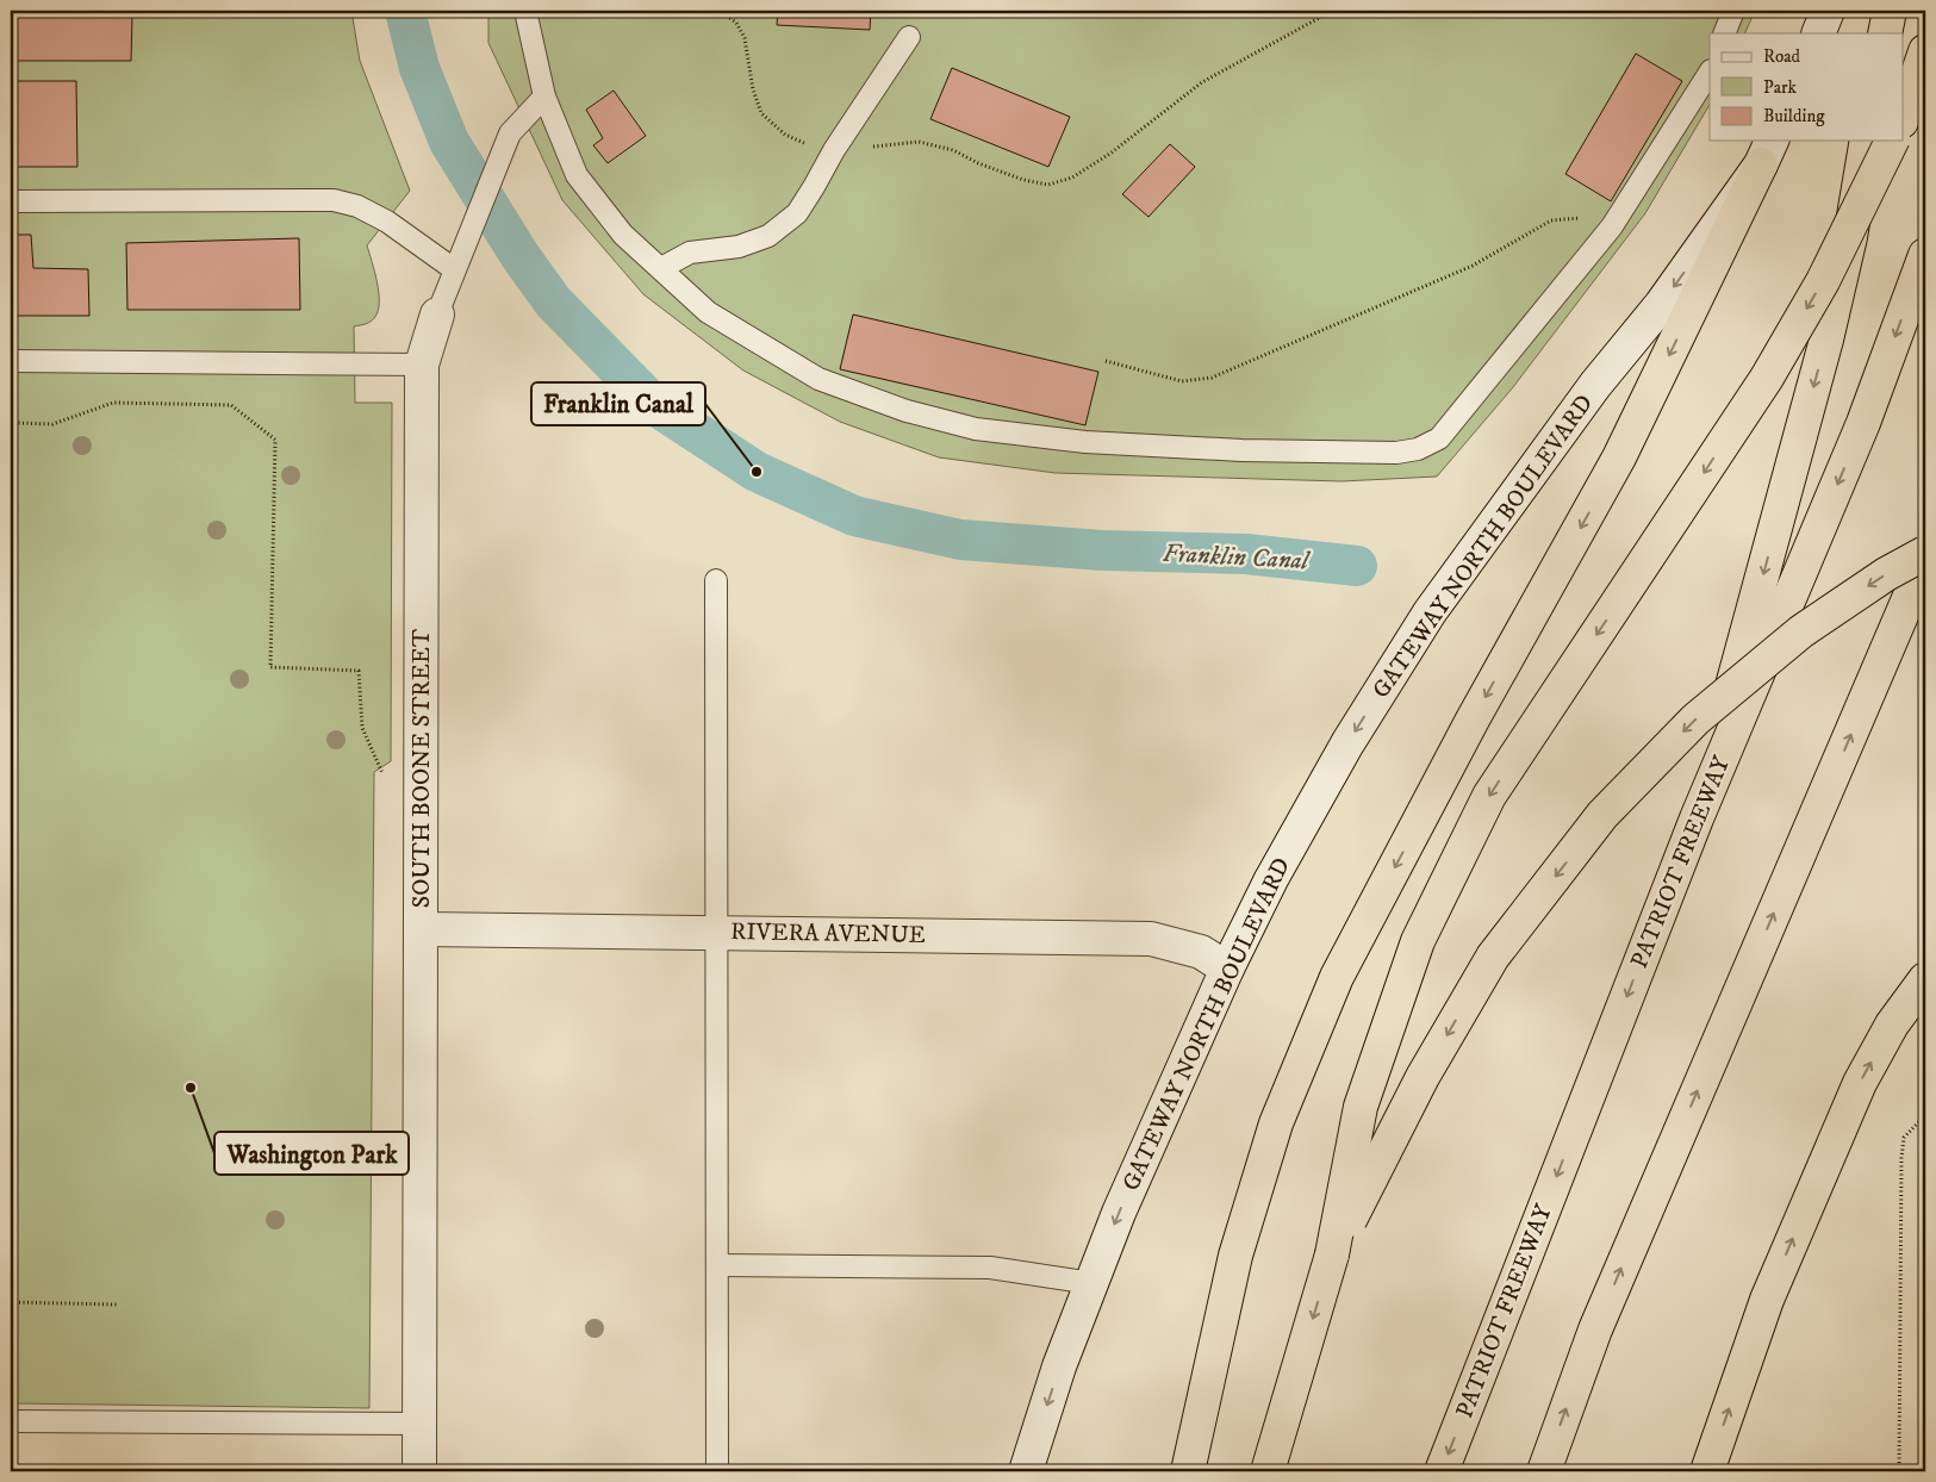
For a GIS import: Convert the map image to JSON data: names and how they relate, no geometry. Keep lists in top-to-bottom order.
{
  "streets": {
    "highway": ["PATRIOT FREEWAY"],
    "street": ["GATEWAY NORTH BOULEVARD", "SOUTH BOONE STREET", "RIVERA AVENUE"]
  },
  "crossings": [
    ["GATEWAY NORTH BOULEVARD", "RIVERA AVENUE"],
    ["SOUTH BOONE STREET", "RIVERA AVENUE"]
  ],
  "one_way": ["GATEWAY NORTH BOULEVARD"],
  "water": ["Franklin Canal"],
  "places": ["Franklin Canal", "Washington Park"],
  "legend": ["Road", "Park", "Building"]
}
